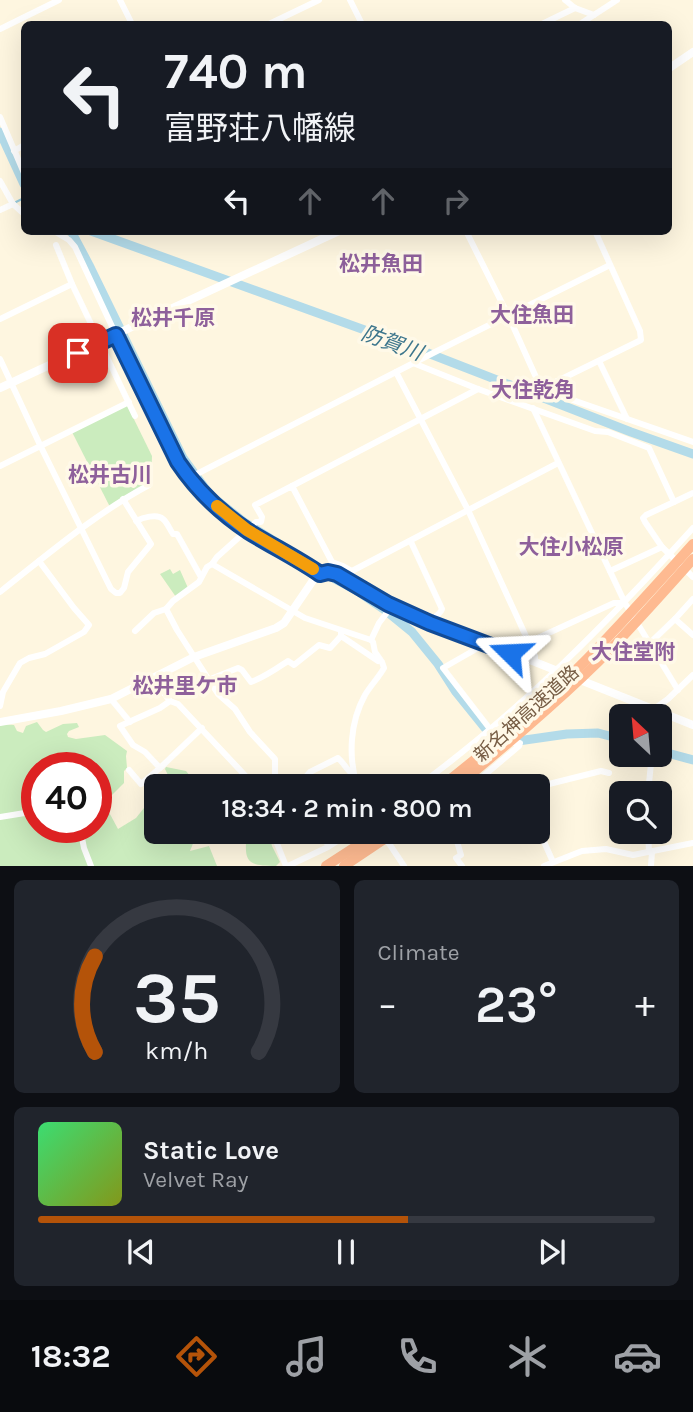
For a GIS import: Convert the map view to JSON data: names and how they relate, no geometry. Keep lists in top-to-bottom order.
{
  "streets": {
    "highway": ["新名神高速道路"]
  },
  "districts": [
    "松井魚田",
    "大住魚田",
    "松井千原",
    "大住乾角",
    "松井古川",
    "大住小松原",
    "大住堂附",
    "松井里ケ市"
  ],
  "water": ["防賀川"],
  "north": "top left",
  "page": {
    "turn": ["740 m", "富野荘八幡線"],
    "limit": "40",
    "trip": "18:34 · 2 min · 800 m",
    "tile": "Climate",
    "heat": ["−", "23°", "+"],
    "song": ["Static Love", "Velvet Ray"],
    "tabs": "18:32",
    "gauge": ["35", "km/h"]
  }
}
